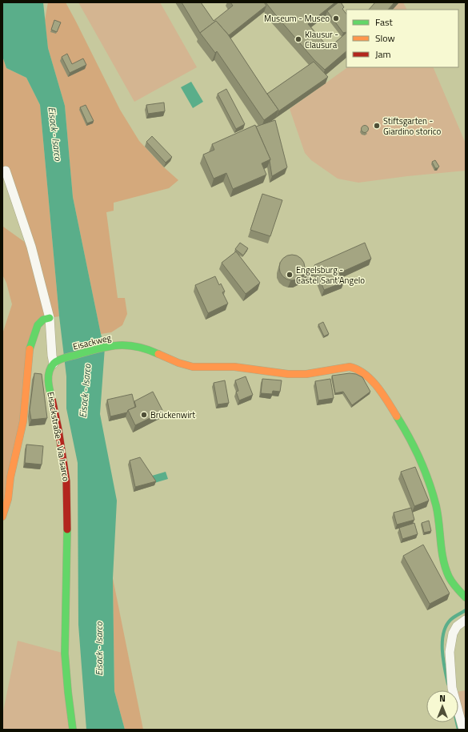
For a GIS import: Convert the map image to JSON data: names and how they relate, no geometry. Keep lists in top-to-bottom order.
{
  "streets": {
    "street": ["Eisackweg", "Eisackstraße - Via Isarco"]
  },
  "crossings": [
    ["Eisackweg", "Eisackstraße - Via Isarco"]
  ],
  "water": ["Eisack - Isarco"],
  "places": [
    "Museum - Museo",
    "Klausur - Clausura",
    "Stiftsgarten - Giardino storico",
    "Engelsburg - Castel Sant'Angelo",
    "Brückenwirt"
  ],
  "legend": ["Fast", "Slow", "Jam"],
  "north": "top"
}
